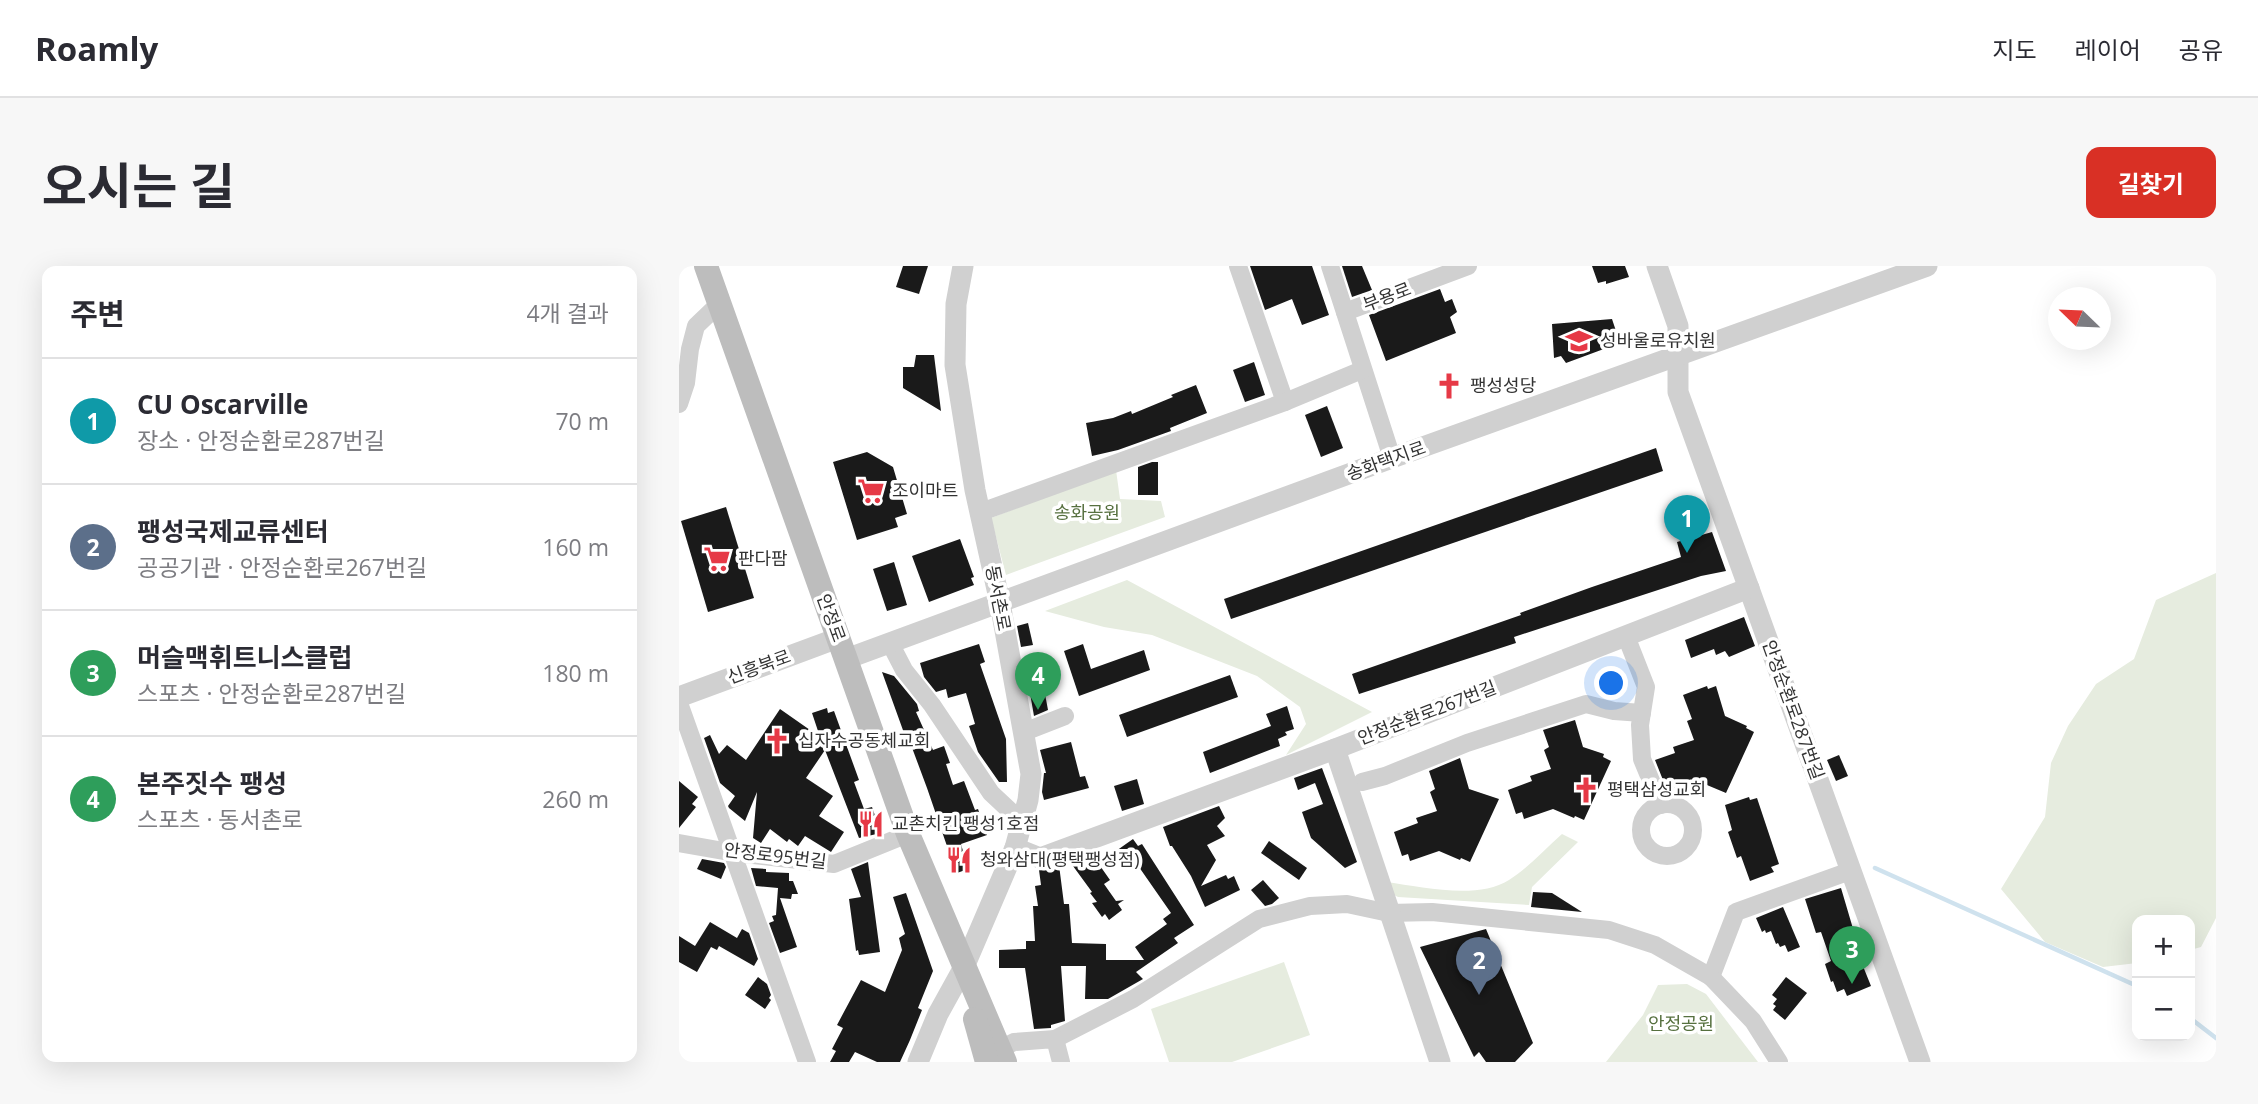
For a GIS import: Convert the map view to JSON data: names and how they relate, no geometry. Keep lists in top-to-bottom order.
{
  "streets": {
    "main road": ["안정로"],
    "street": [
      "부용로",
      "송화택지로",
      "동서촌로",
      "신흥북로",
      "안정순환로287번길",
      "안정순환로267번길",
      "안정로95번길"
    ]
  },
  "crossings": [
    ["송화택지로", "동서촌로"],
    ["송화택지로", "안정로"],
    ["송화택지로", "신흥북로"],
    ["송화택지로", "안정순환로287번길"],
    ["동서촌로", "안정로"],
    ["안정로", "신흥북로"],
    ["안정로", "안정로95번길"],
    ["안정순환로287번길", "안정순환로267번길"]
  ],
  "parks": ["송화공원", "안정공원"],
  "places": {
    "school or university": ["성바울로유치원"],
    "church": ["팽성성당", "십자수공동체교회", "평택삼성교회"],
    "supermarket": ["조이마트", "판다팜"],
    "restaurant": ["교촌치킨 팽성1호점", "청와삼대(평택팽성점)"]
  },
  "north": "top left",
  "page": {
    "header": "Roamly",
    "nav": ["지도", "레이어", "공유"],
    "title": "오시는 길",
    "buttons": "길찾기",
    "heading": ["주변", "4개 결과"],
    "list": [
      {
        "mark": "1",
        "name": "CU Oscarville",
        "note": "장소 · 안정순환로287번길",
        "value": "70 m"
      },
      {
        "mark": "2",
        "name": "팽성국제교류센터",
        "note": "공공기관 · 안정순환로267번길",
        "value": "160 m"
      },
      {
        "mark": "3",
        "name": "머슬맥휘트니스클럽",
        "note": "스포츠 · 안정순환로287번길",
        "value": "180 m"
      },
      {
        "mark": "4",
        "name": "본주짓수 팽성",
        "note": "스포츠 · 동서촌로",
        "value": "260 m"
      }
    ],
    "pins": [
      "1",
      "4",
      "3",
      "2"
    ],
    "map_buttons": ["+", "−"]
  }
}
